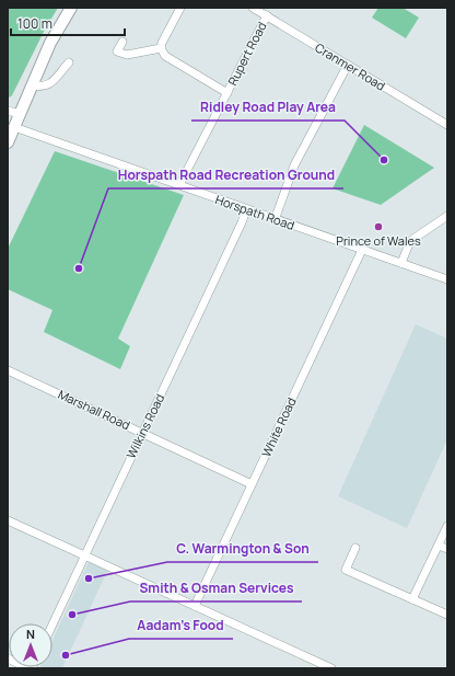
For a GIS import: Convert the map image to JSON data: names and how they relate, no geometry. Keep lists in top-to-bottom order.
{
  "streets": {
    "street": [
      "Rupert Road",
      "Cranmer Road",
      "Horspath Road",
      "Marshall Road",
      "Wilkins Road",
      "White Road"
    ]
  },
  "crossings": [
    ["Rupert Road", "Cranmer Road"],
    ["Rupert Road", "Horspath Road"],
    ["Horspath Road", "Wilkins Road"],
    ["Horspath Road", "White Road"],
    ["Marshall Road", "Wilkins Road"],
    ["Marshall Road", "White Road"]
  ],
  "places": [
    "Ridley Road Play Area",
    "Prince of Wales",
    "Horspath Road Recreation Ground",
    "C. Warmington & Son",
    "Smith & Osman Services",
    "Aadam's Food"
  ],
  "scale_bar": "100 m",
  "north": "top"
}
